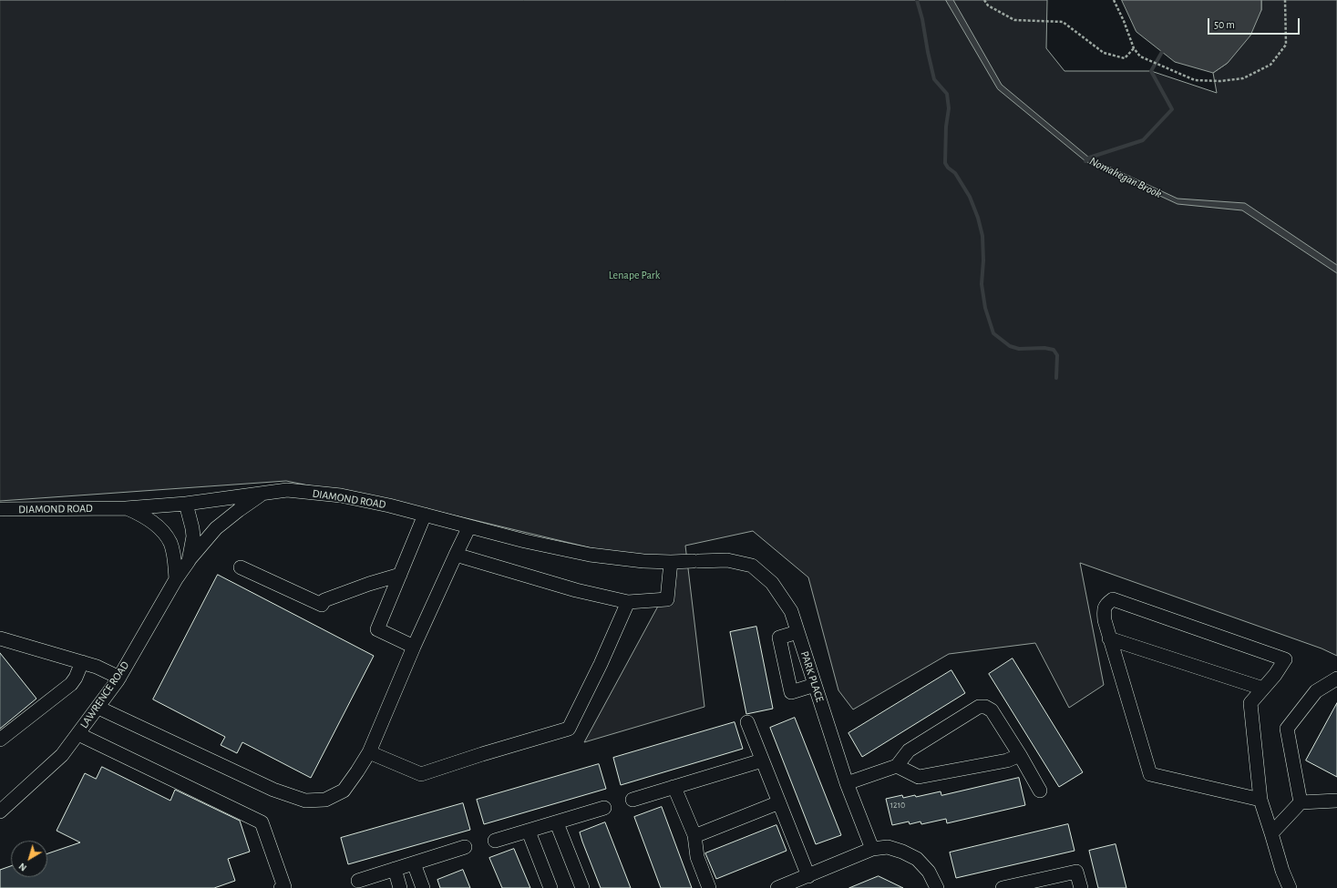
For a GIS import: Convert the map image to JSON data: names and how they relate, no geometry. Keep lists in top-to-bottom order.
{
  "streets": {
    "street": ["DIAMOND ROAD", "PARK PLACE", "LAWRENCE ROAD"]
  },
  "crossings": [
    ["DIAMOND ROAD", "PARK PLACE"],
    ["DIAMOND ROAD", "LAWRENCE ROAD"]
  ],
  "water": ["Nomahegan Brook"],
  "parks": ["Lenape Park"],
  "house_numbers": ["1210"],
  "scale_bar": "50 m",
  "north": "bottom left"
}
